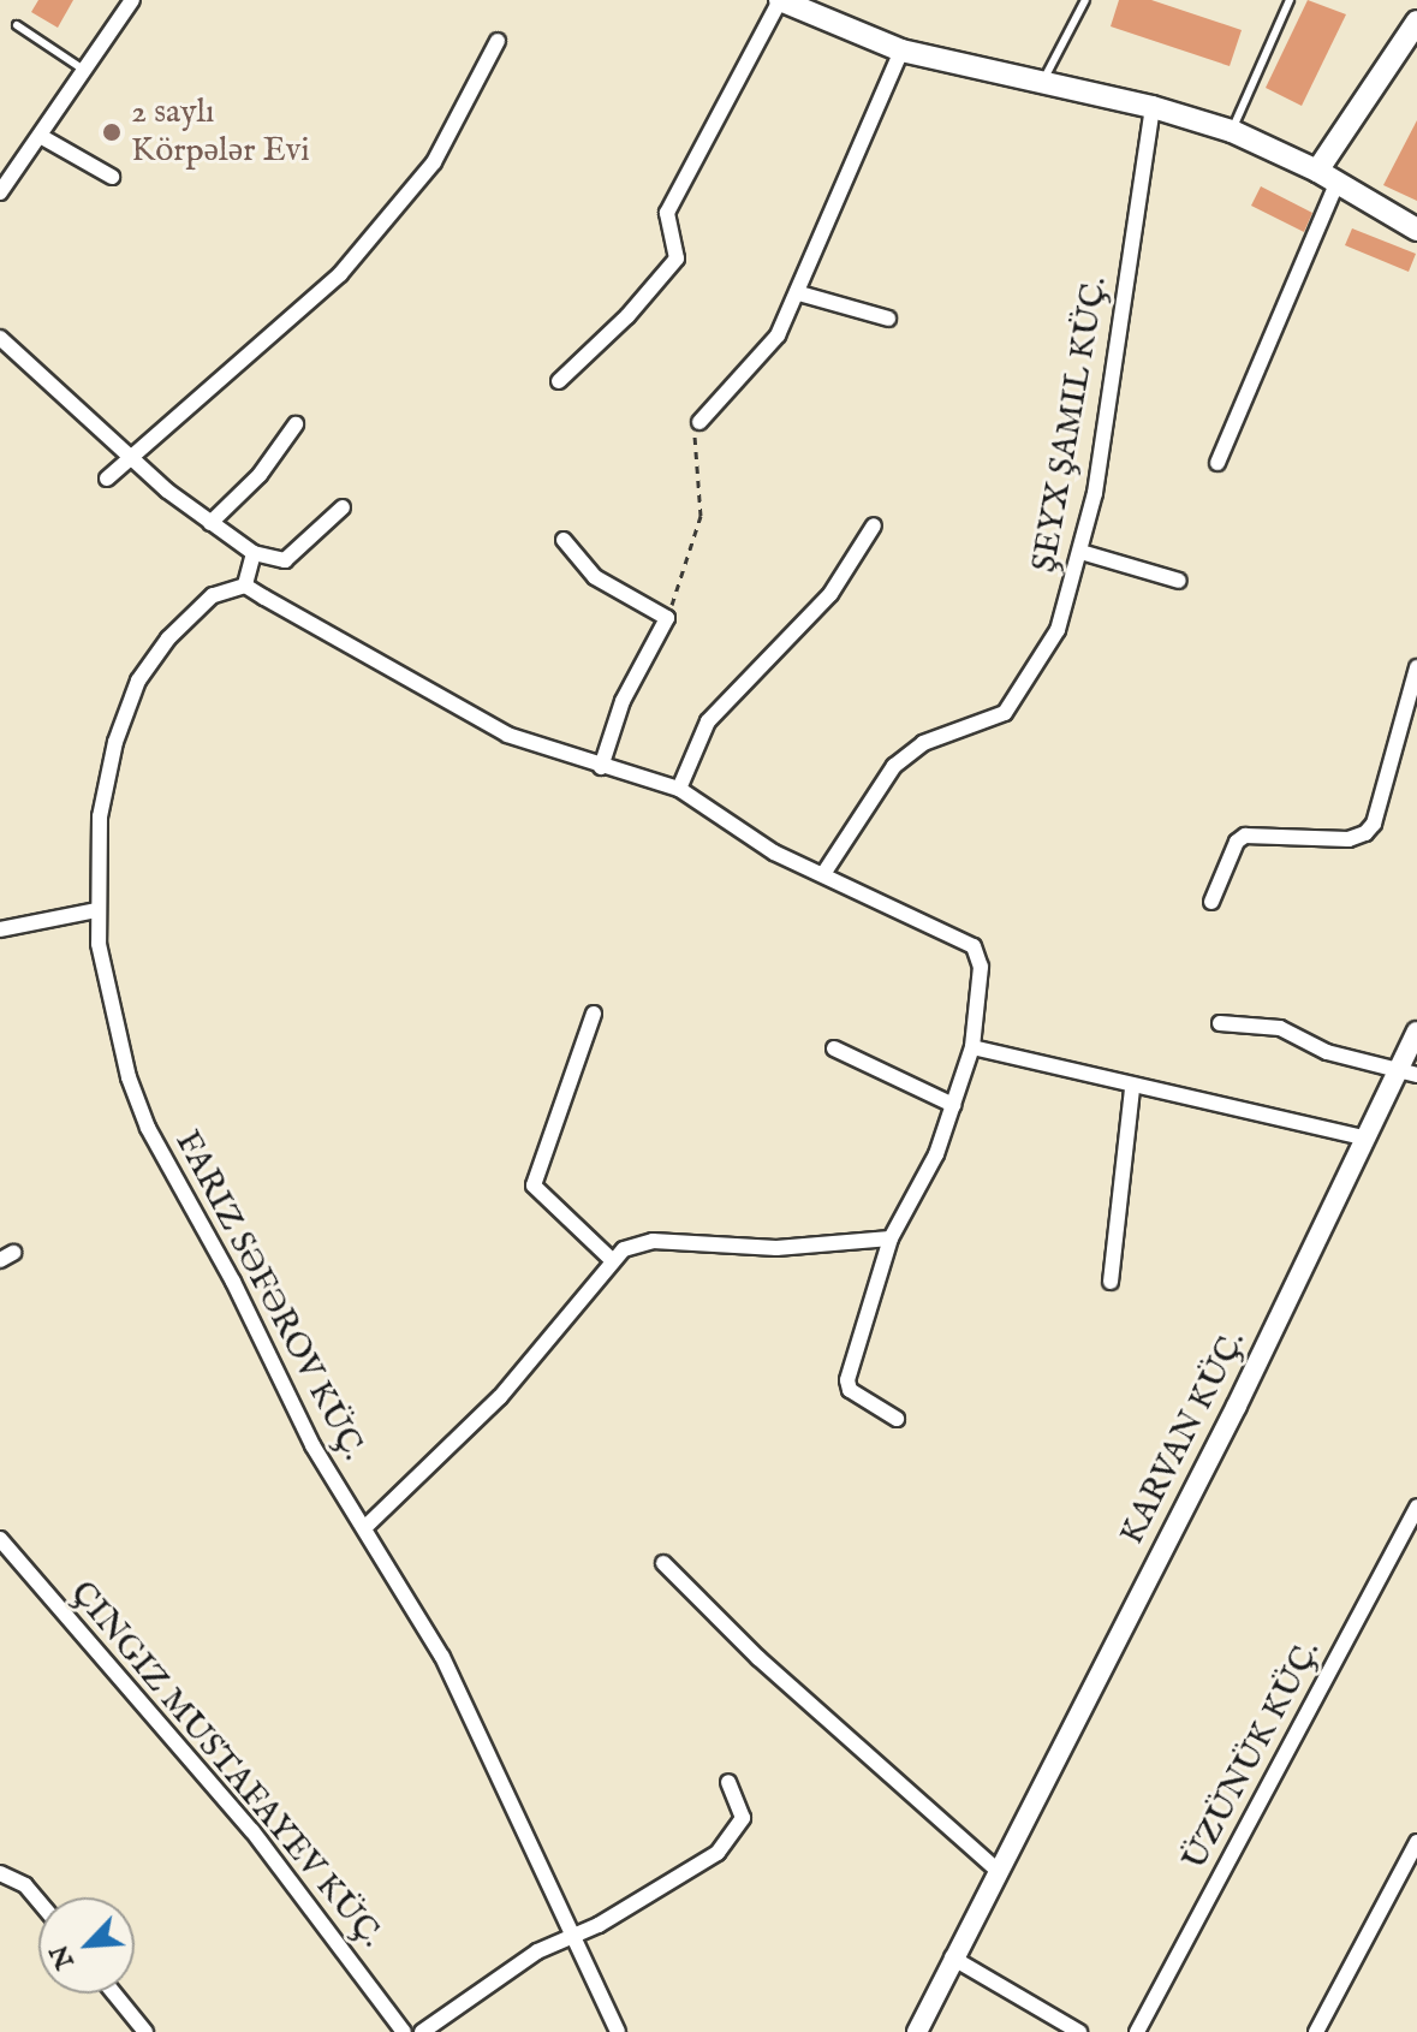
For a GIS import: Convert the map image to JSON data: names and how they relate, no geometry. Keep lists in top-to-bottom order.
{
  "streets": {
    "street": [
      "ŞEYX ŞAMIL KÜÇ.",
      "FARIZ SƏFƏROV KÜÇ.",
      "KARVAN KÜÇ.",
      "ÜZÜNÜK KÜÇ.",
      "ÇINGIZ MUSTAFAYEV KÜÇ."
    ]
  },
  "places": ["2 saylı Körpələr Evi"],
  "north": "bottom left"
}
